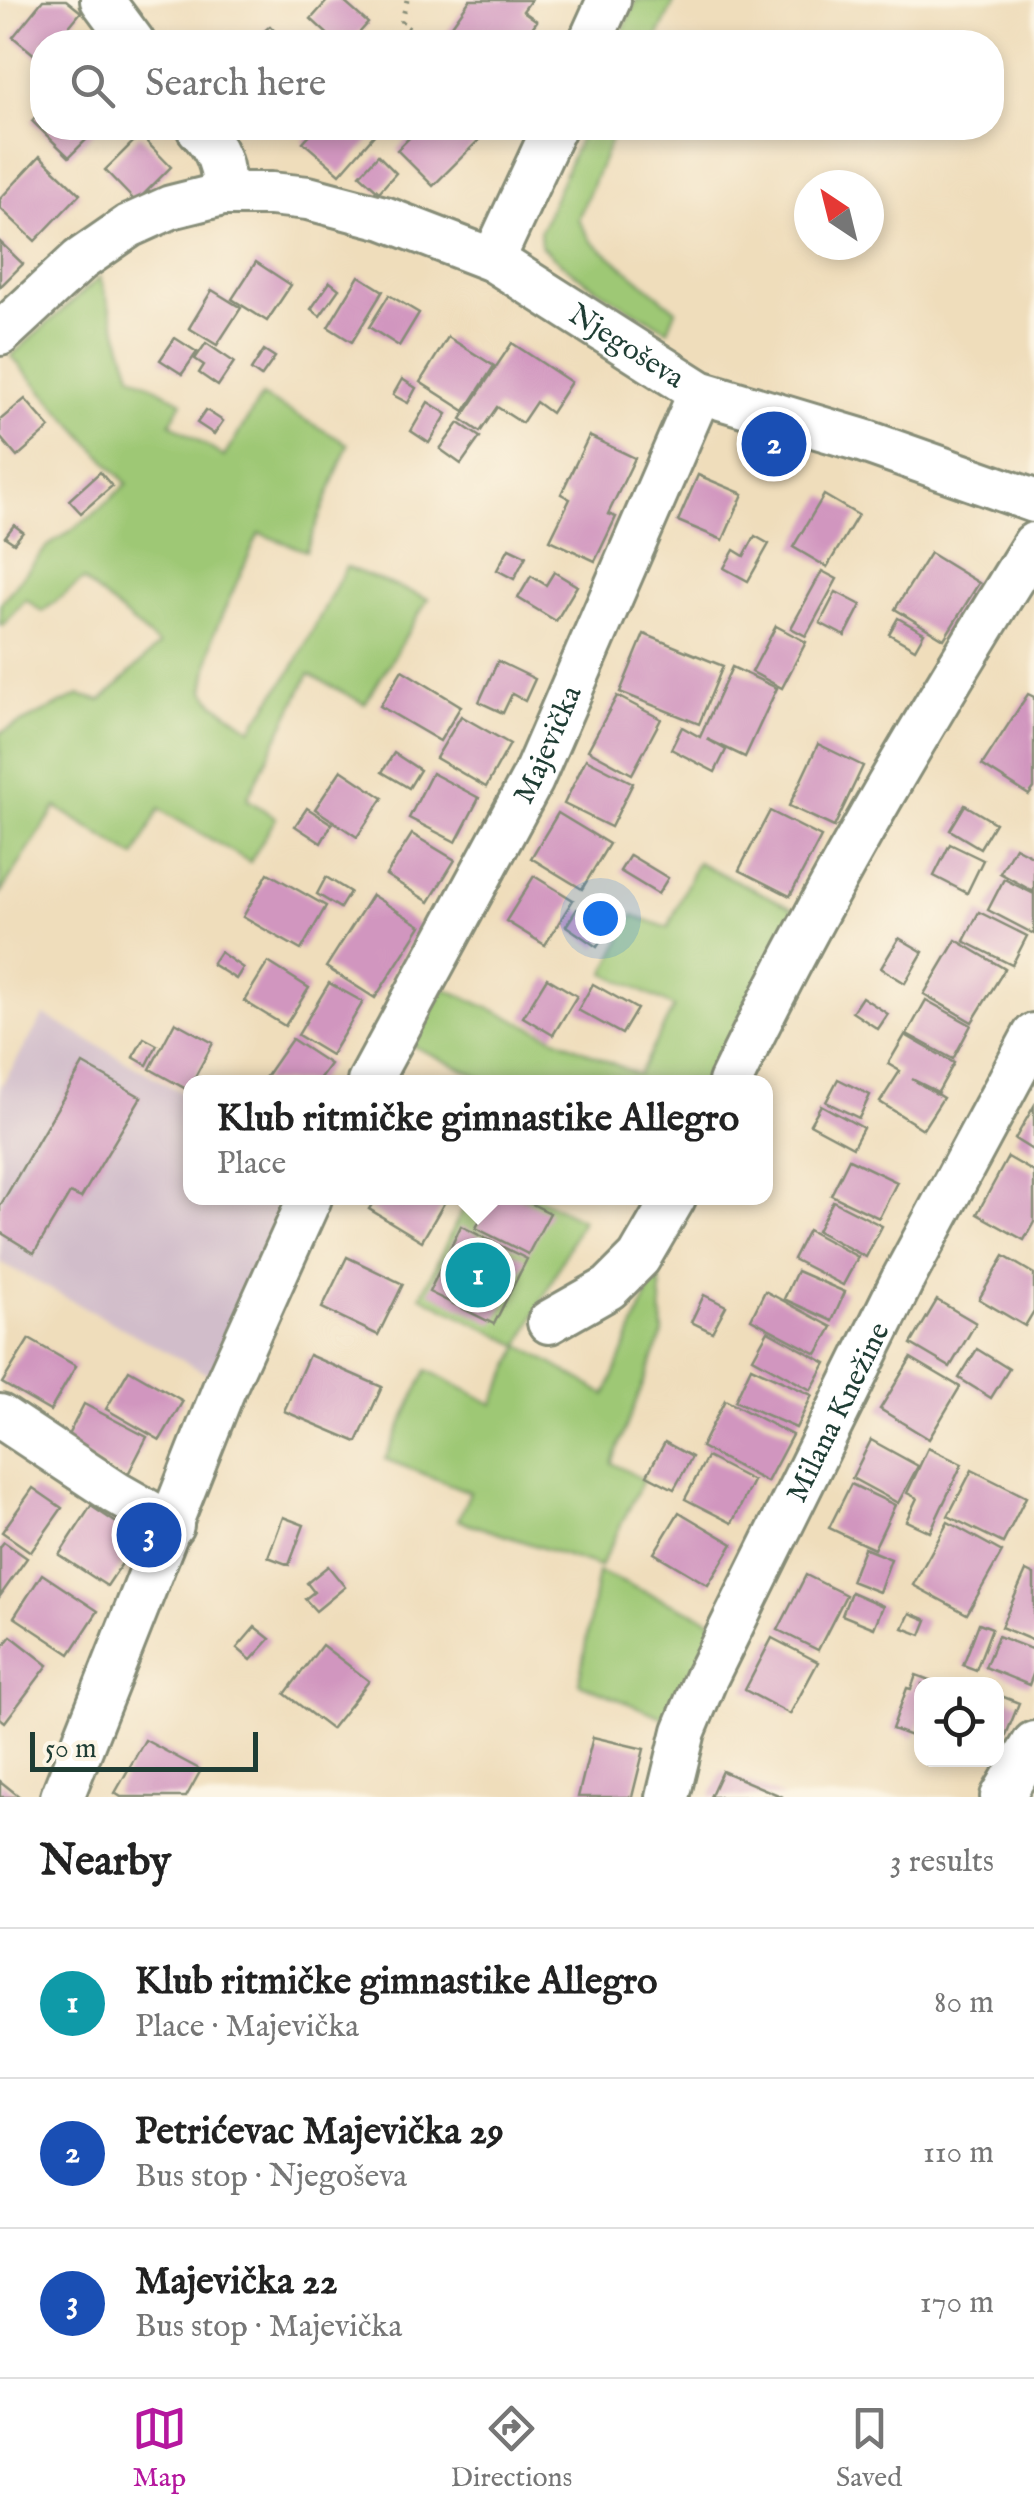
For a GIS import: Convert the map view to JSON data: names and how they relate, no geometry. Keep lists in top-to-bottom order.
{
  "streets": {
    "street": ["Njegoševa", "Majevička", "Milana Knežine"]
  },
  "crossings": [
    ["Njegoševa", "Majevička"]
  ],
  "scale_bar": "50 m",
  "north": "top left",
  "page": {
    "search": "Search here",
    "pins": ["2", "1", "3"],
    "popup": ["Klub ritmičke gimnastike Allegro", "Place"],
    "scale": "50 m",
    "heading": ["Nearby", "3 results"],
    "list": [
      {
        "mark": "1",
        "name": "Klub ritmičke gimnastike Allegro",
        "note": "Place · Majevička",
        "value": "80 m"
      },
      {
        "mark": "2",
        "name": "Petrićevac Majevička 29",
        "note": "Bus stop · Njegoševa",
        "value": "110 m"
      },
      {
        "mark": "3",
        "name": "Majevička 22",
        "note": "Bus stop · Majevička",
        "value": "170 m"
      }
    ],
    "nav": ["Map", "Directions", "Saved"]
  }
}
